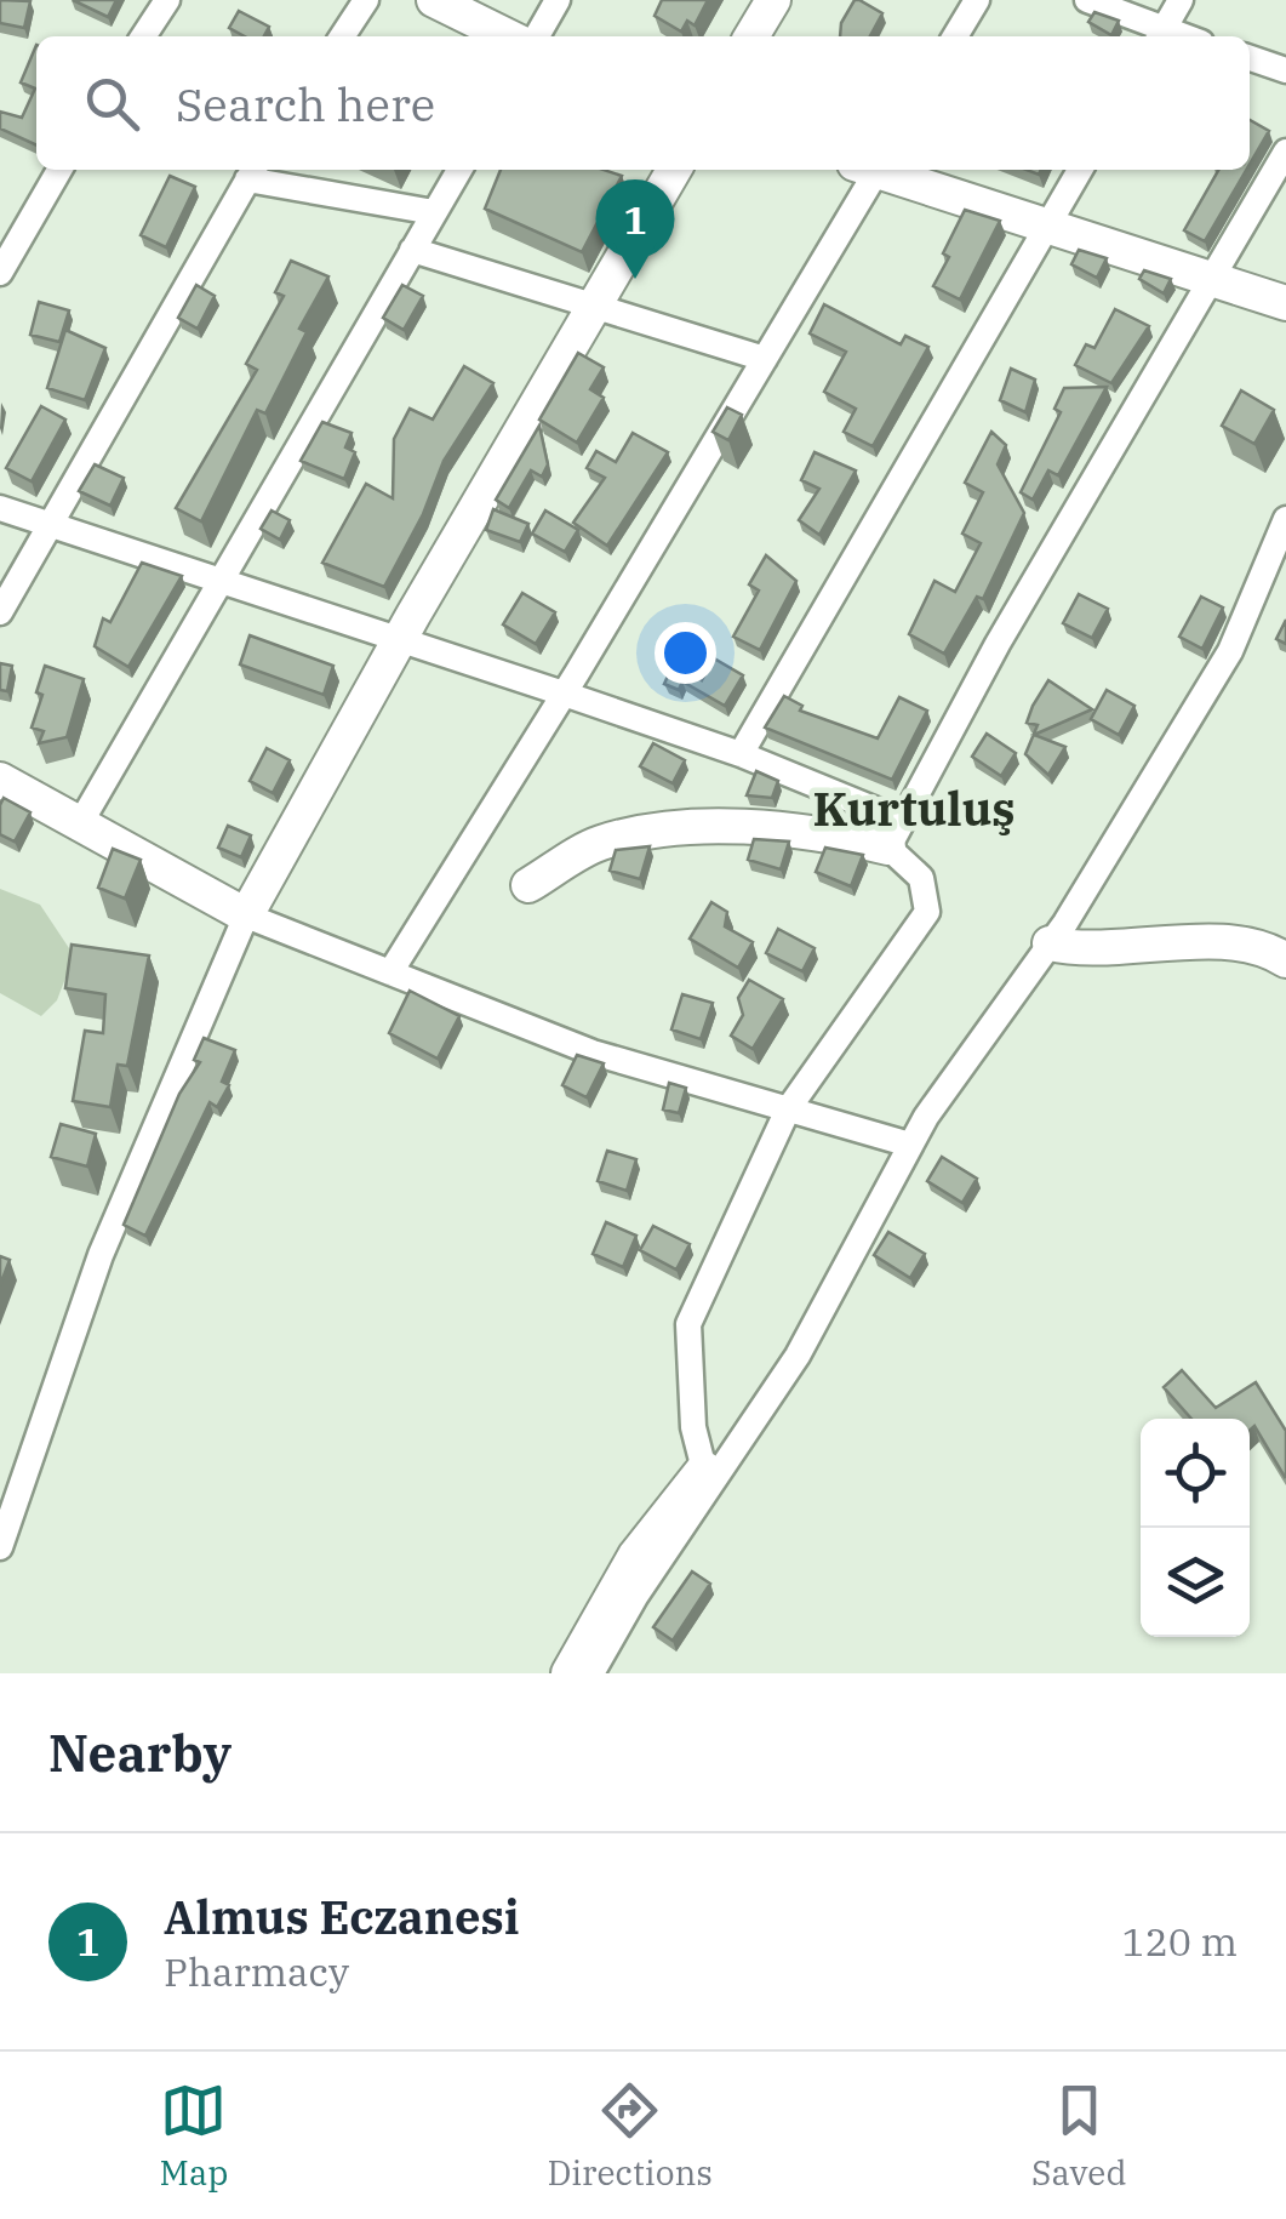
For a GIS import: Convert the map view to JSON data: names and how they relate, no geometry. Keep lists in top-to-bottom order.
{
  "districts": ["Kurtuluş"],
  "page": {
    "search": "Search here",
    "pins": "1",
    "heading": "Nearby",
    "list": [
      {
        "mark": "1",
        "name": "Almus Eczanesi",
        "note": "Pharmacy",
        "value": "120 m"
      }
    ],
    "nav": ["Map", "Directions", "Saved"]
  }
}
